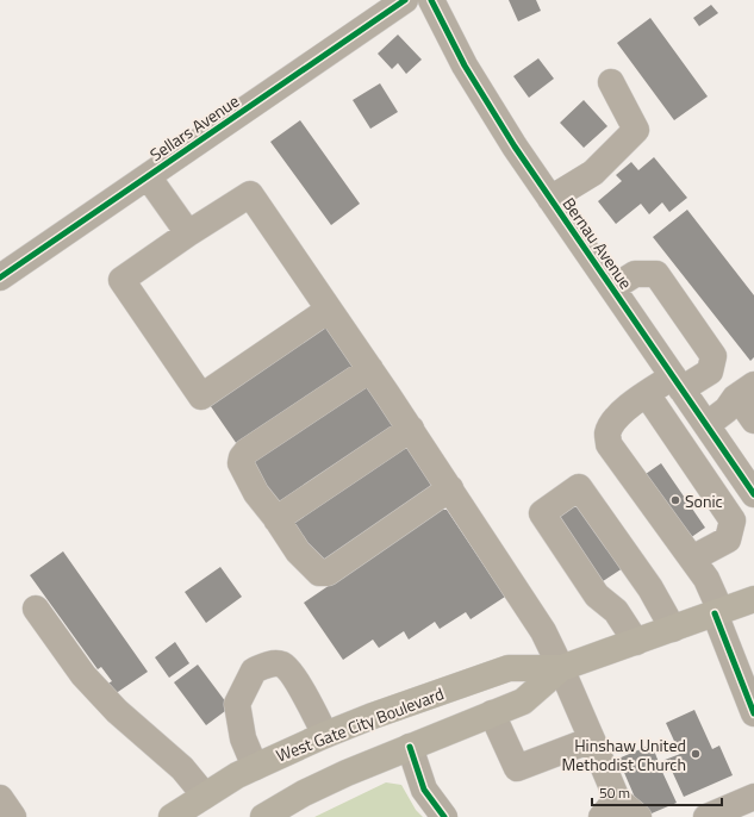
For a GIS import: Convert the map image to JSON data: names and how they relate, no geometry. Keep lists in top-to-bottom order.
{
  "streets": {
    "main road": ["West Gate City Boulevard"],
    "street": ["Sellars Avenue", "Bernau Avenue"]
  },
  "places": ["Sonic", "Hinshaw United Methodist Church"],
  "scale_bar": "50 m"
}
